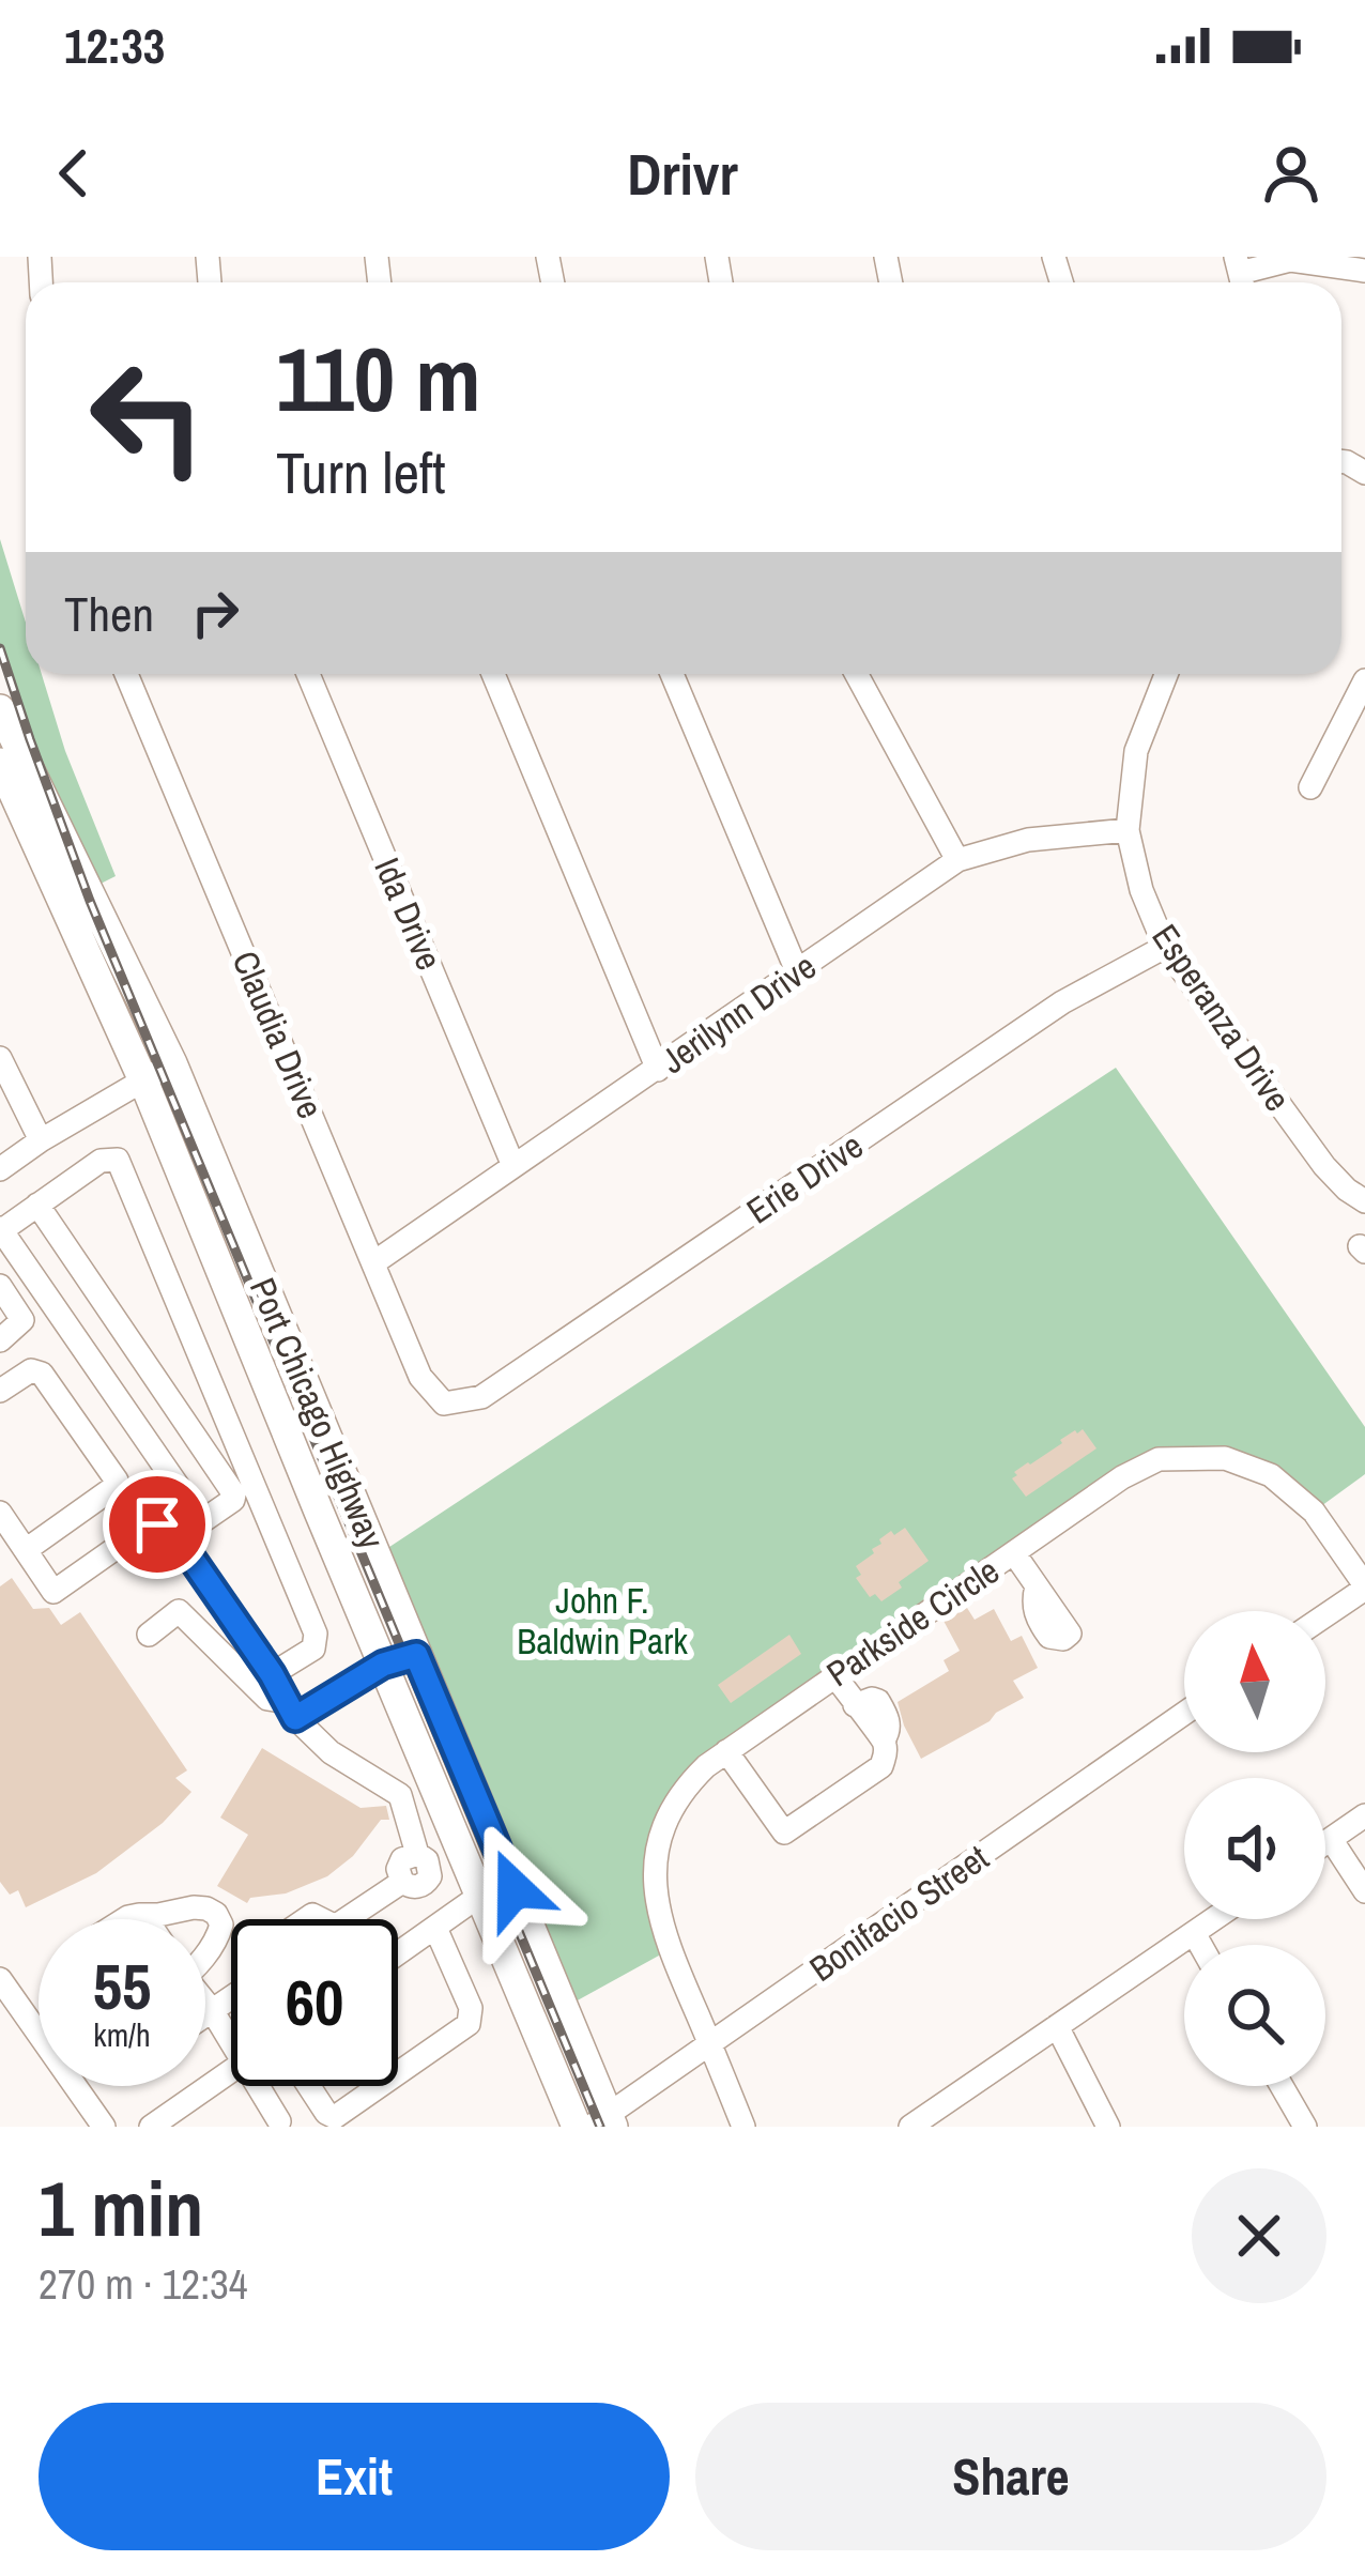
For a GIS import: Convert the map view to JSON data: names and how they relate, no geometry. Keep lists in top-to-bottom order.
{
  "streets": {
    "main road": ["Port Chicago Highway"],
    "street": [
      "Ida Drive",
      "Jerilynn Drive",
      "Esperanza Drive",
      "Claudia Drive",
      "Erie Drive",
      "Parkside Circle",
      "Bonifacio Street"
    ]
  },
  "crossings": [
    ["Ida Drive", "Jerilynn Drive"],
    ["Jerilynn Drive", "Esperanza Drive"],
    ["Jerilynn Drive", "Claudia Drive"],
    ["Esperanza Drive", "Erie Drive"],
    ["Claudia Drive", "Erie Drive"],
    ["Port Chicago Highway", "Bonifacio Street"],
    ["Parkside Circle", "Bonifacio Street"]
  ],
  "parks": ["John F. Baldwin Park"],
  "north": "top",
  "page": {
    "status": "12:33",
    "header": "Drivr",
    "turn": ["110 m", "Turn left"],
    "then": "Then",
    "speed": "55 km/h",
    "limit": "60",
    "heading": ["1 min", "270 m · 12:34"],
    "buttons": ["Exit", "Share"]
  }
}
